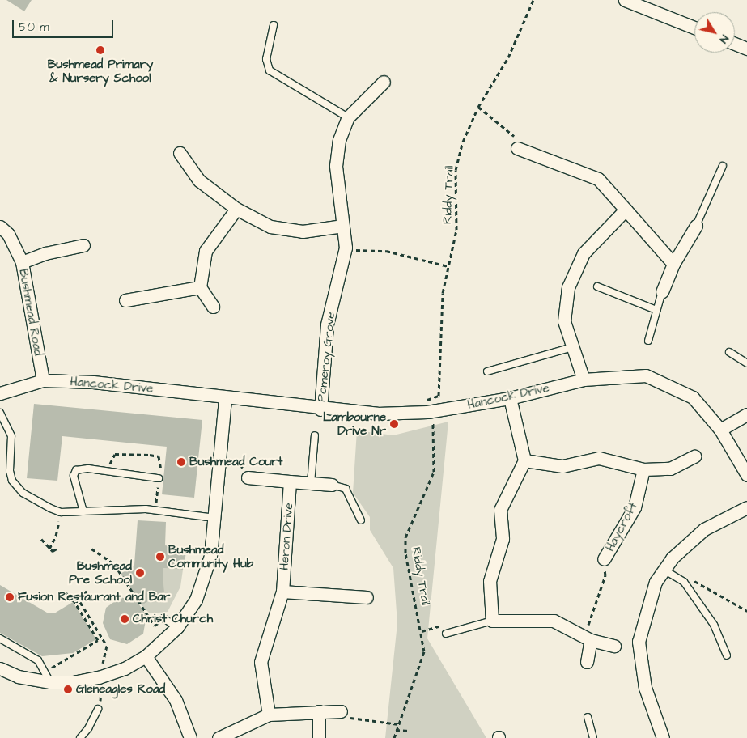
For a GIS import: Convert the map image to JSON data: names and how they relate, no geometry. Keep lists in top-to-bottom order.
{
  "streets": {
    "street": [
      "Bushmead Road",
      "Pomeroy Grove",
      "Hancock Drive",
      "Haycroft",
      "Heron Drive"
    ],
    "path": ["Riddy Trail"]
  },
  "crossings": [
    ["Bushmead Road", "Hancock Drive"],
    ["Pomeroy Grove", "Hancock Drive"]
  ],
  "places": [
    "Bushmead Primary & Nursery School",
    "Lambourne Drive Nr",
    "Bushmead Court",
    "Bushmead Community Hub",
    "Bushmead Pre School",
    "Fusion Restaurant and Bar",
    "Christ Church",
    "Gleneagles Road"
  ],
  "scale_bar": "50 m",
  "north": "bottom right"
}
